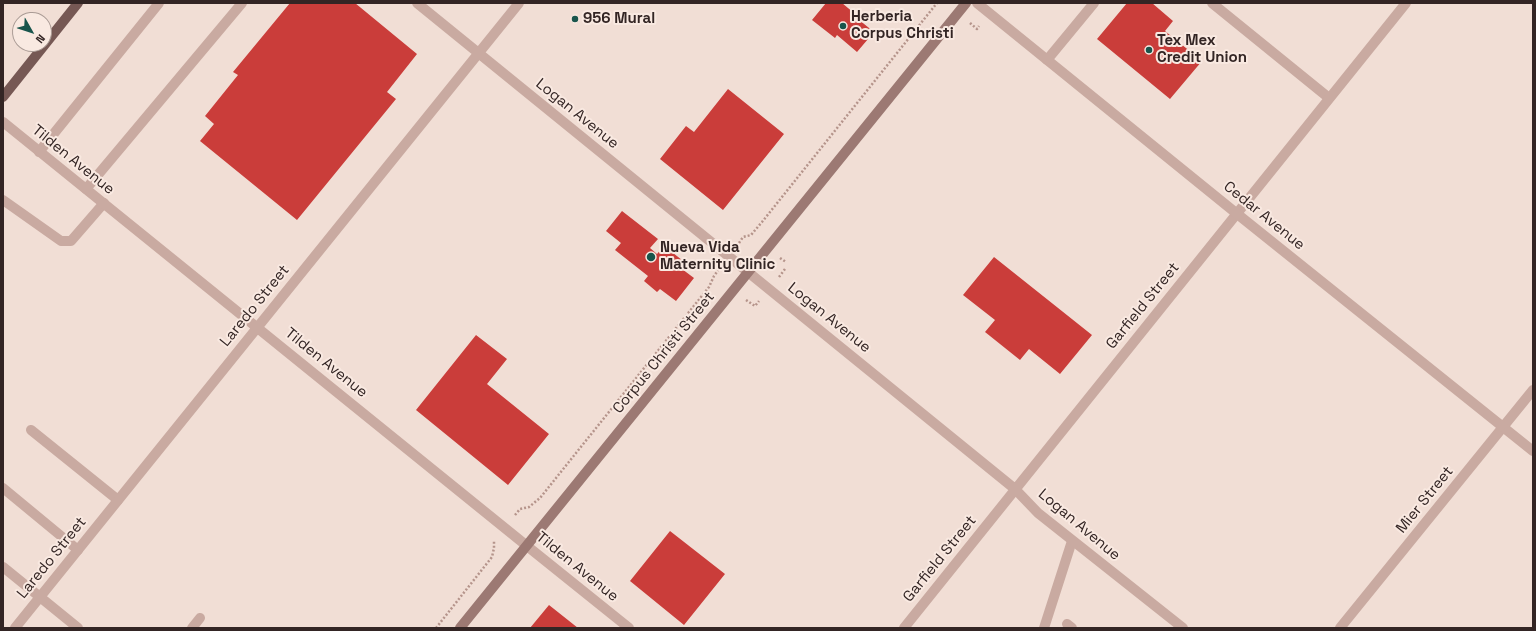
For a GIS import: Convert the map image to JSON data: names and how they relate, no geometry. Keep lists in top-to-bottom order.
{
  "streets": {
    "main road": ["Corpus Christi Street"],
    "street": [
      "Logan Avenue",
      "Tilden Avenue",
      "Cedar Avenue",
      "Laredo Street",
      "Garfield Street",
      "Mier Street"
    ]
  },
  "crossings": [
    ["Logan Avenue", "Laredo Street"],
    ["Logan Avenue", "Garfield Street"],
    ["Logan Avenue", "Corpus Christi Street"],
    ["Tilden Avenue", "Laredo Street"],
    ["Tilden Avenue", "Corpus Christi Street"],
    ["Cedar Avenue", "Garfield Street"],
    ["Cedar Avenue", "Mier Street"]
  ],
  "places": [
    "956 Mural",
    "Herberia Corpus Christi",
    "Tex Mex Credit Union",
    "Nueva Vida Maternity Clinic"
  ],
  "north": "bottom right"
}
